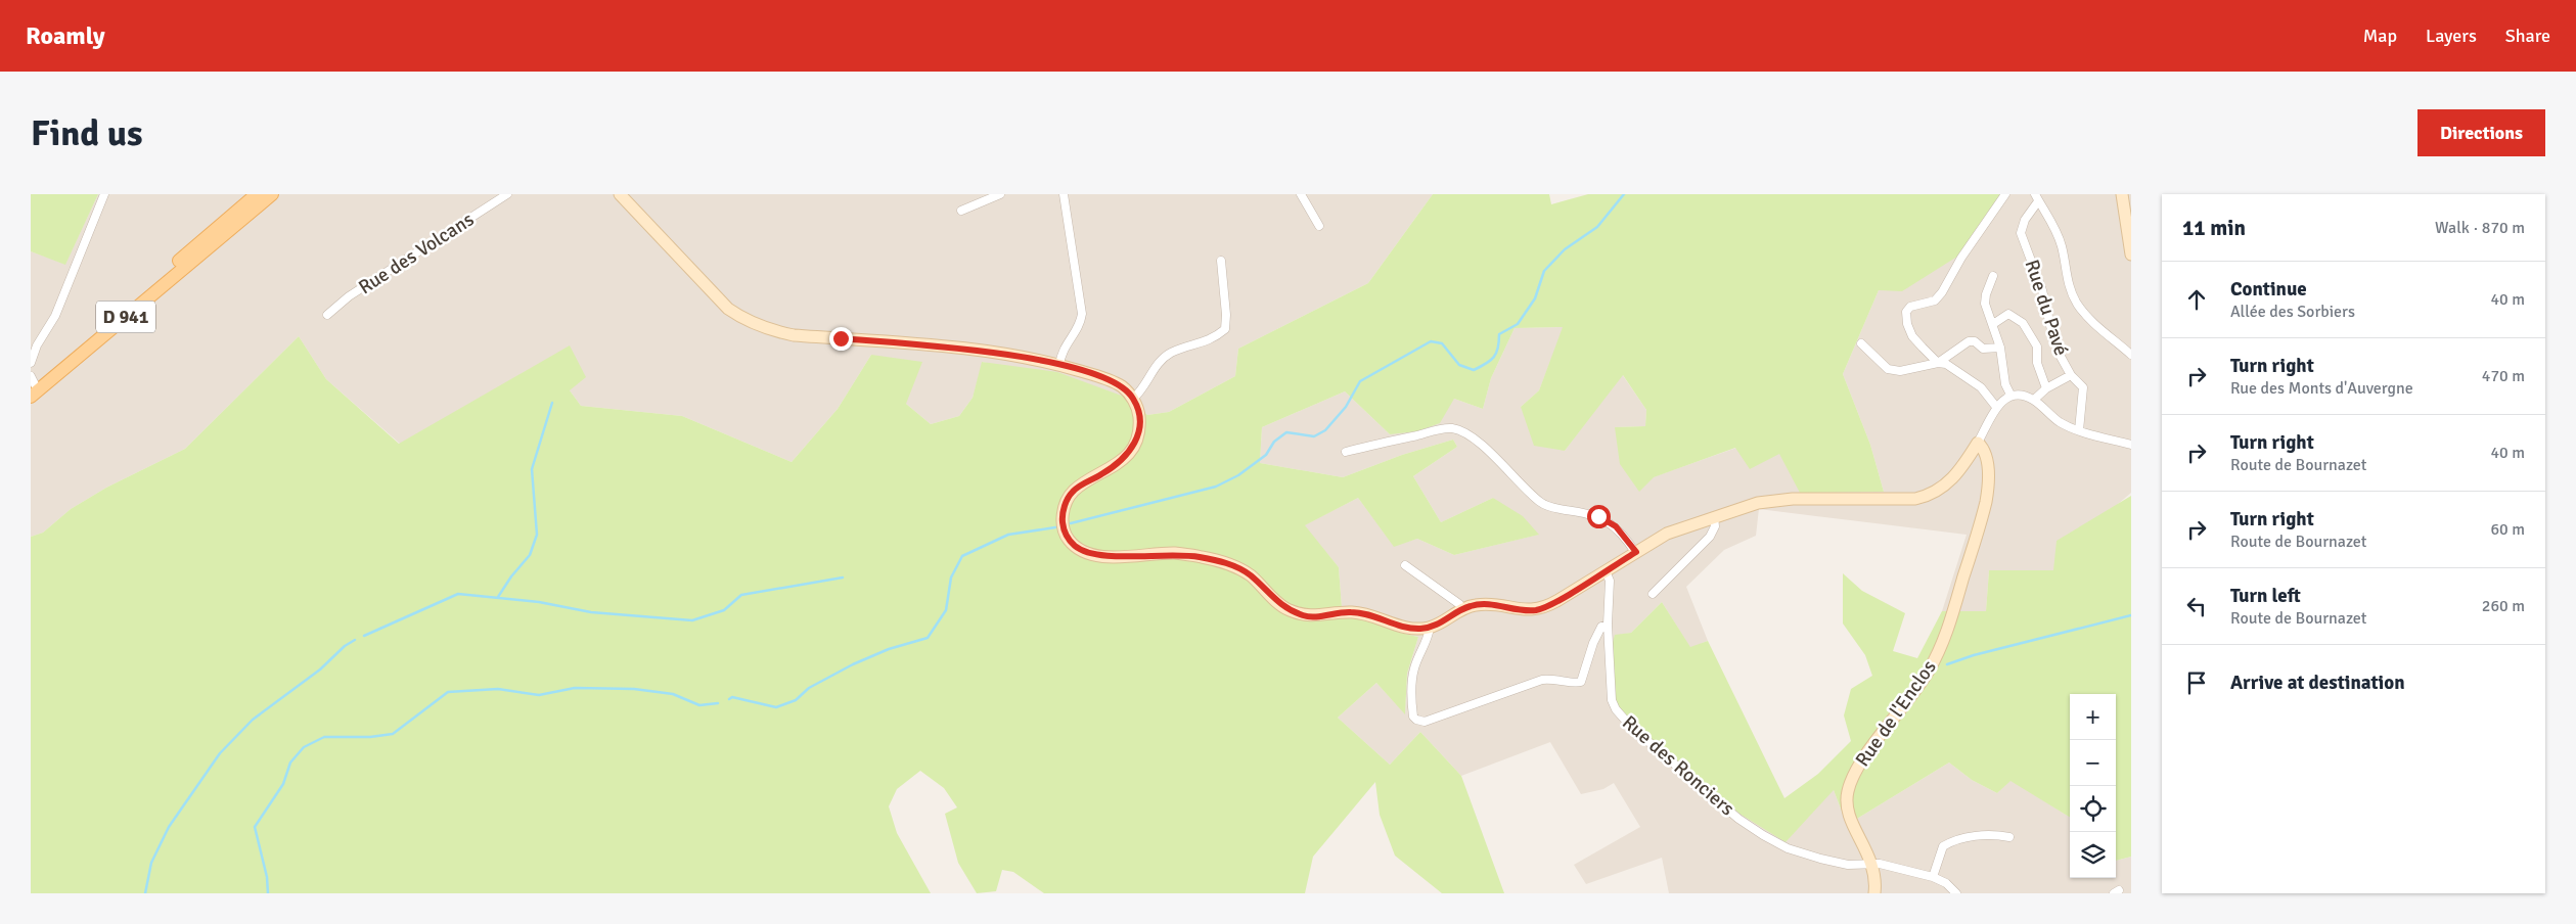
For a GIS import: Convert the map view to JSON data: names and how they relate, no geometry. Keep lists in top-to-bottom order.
{
  "streets": {
    "main road": ["D 941"],
    "street": [
      "Rue des Volcans",
      "Rue du Pavé",
      "Rue de l'Enclos",
      "Rue des Ronciers"
    ]
  },
  "crossings": [
    ["Rue de l'Enclos", "Rue des Ronciers"]
  ],
  "page": {
    "header": "Roamly",
    "nav": ["Map", "Layers", "Share"],
    "buttons": "Directions",
    "title": "Find us",
    "heading": ["11 min", "Walk · 870 m"],
    "list": [
      ["Continue", "Allée des Sorbiers", "40 m"],
      ["Turn right", "Rue des Monts d'Auvergne", "470 m"],
      ["Turn right", "Route de Bournazet", "40 m"],
      ["Turn right", "Route de Bournazet", "60 m"],
      ["Turn left", "Route de Bournazet", "260 m"],
      "Arrive at destination"
    ],
    "map_buttons": ["+", "−"]
  }
}
